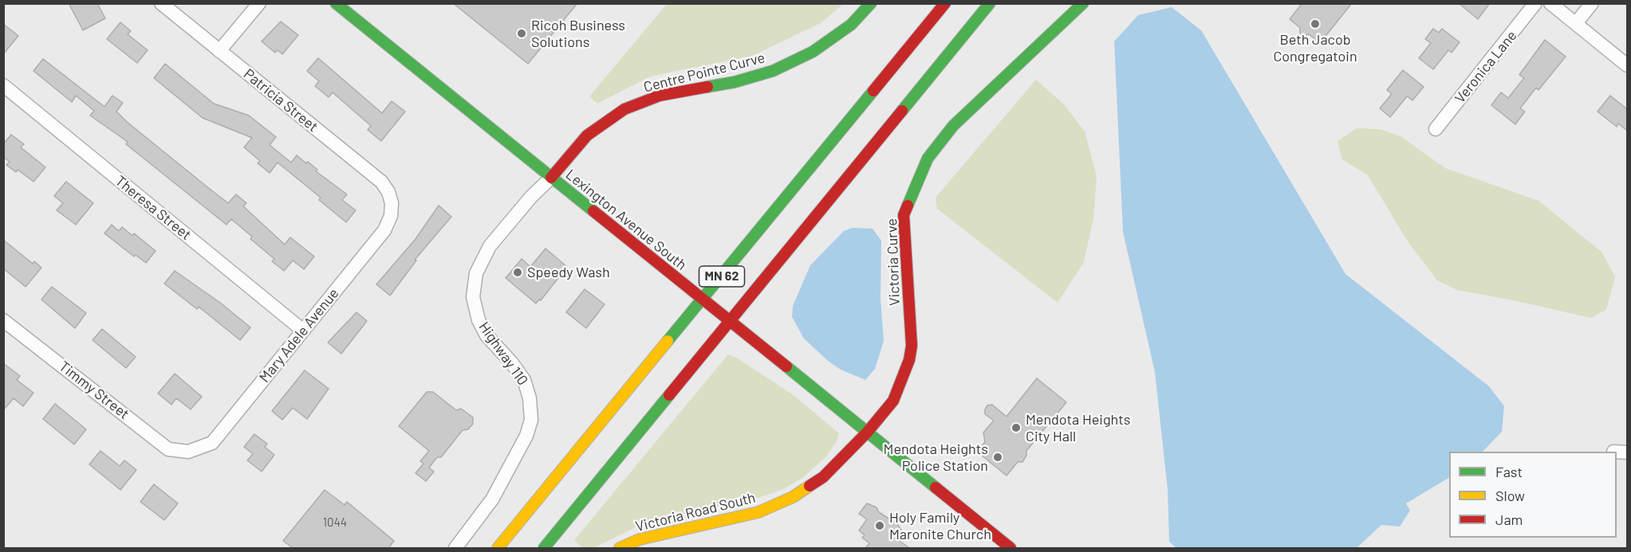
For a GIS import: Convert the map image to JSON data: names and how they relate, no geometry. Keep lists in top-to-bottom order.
{
  "streets": {
    "main road": [
      "Centre Pointe Curve",
      "Lexington Avenue South",
      "Victoria Curve",
      "MN 62",
      "Victoria Road South"
    ],
    "street": [
      "Veronica Lane",
      "Patricia Street",
      "Theresa Street",
      "Mary Adele Avenue",
      "Highway 110",
      "Timmy Street"
    ]
  },
  "crossings": [
    ["Centre Pointe Curve", "Lexington Avenue South"],
    ["Centre Pointe Curve", "Highway 110"],
    ["Patricia Street", "Mary Adele Avenue"],
    ["Theresa Street", "Mary Adele Avenue"],
    ["Lexington Avenue South", "Victoria Curve"],
    ["Lexington Avenue South", "MN 62"],
    ["Lexington Avenue South", "Highway 110"],
    ["Lexington Avenue South", "Victoria Road South"],
    ["Victoria Curve", "Victoria Road South"],
    ["Mary Adele Avenue", "Timmy Street"]
  ],
  "places": [
    "Beth Jacob Congregatoin",
    "Ricoh Business Solutions",
    "Speedy Wash",
    "Mendota Heights City Hall",
    "Mendota Heights Police Station",
    "Holy Family Maronite Church"
  ],
  "house_numbers": ["1044"],
  "legend": ["Fast", "Slow", "Jam"]
}
